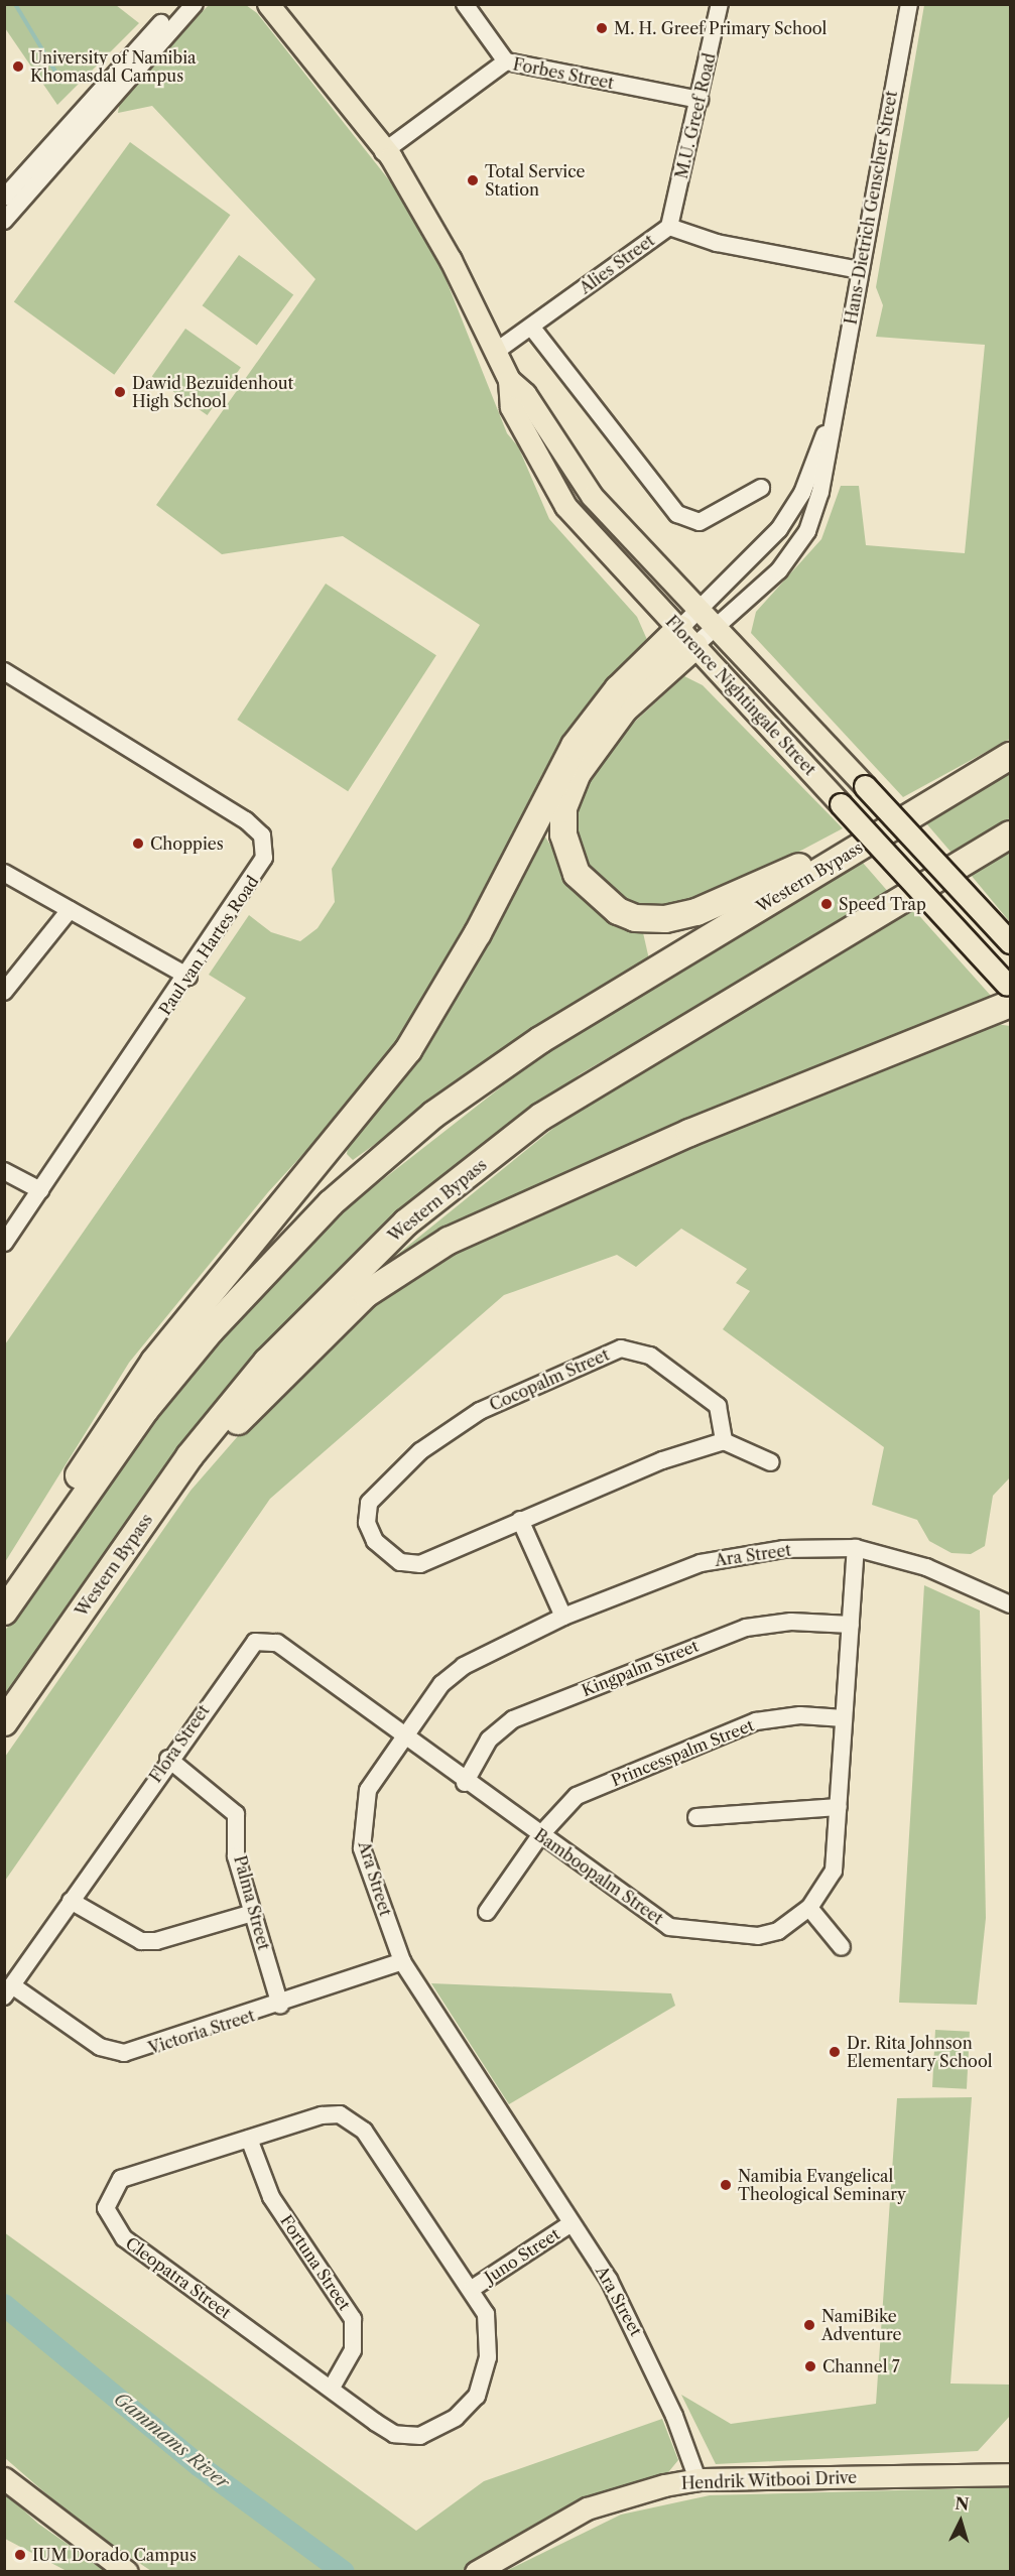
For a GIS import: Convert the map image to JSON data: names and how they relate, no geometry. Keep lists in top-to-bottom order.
{
  "streets": {
    "highway": ["Western Bypass"],
    "main road": ["Florence Nightingale Street", "Hendrik Witbooi Drive"],
    "street": [
      "Forbes Street",
      "M.U. Greef Road",
      "Hans-Dietrich Genscher Street",
      "Alies Street",
      "Paul van Hartes Road",
      "Cocopalm Street",
      "Ara Street",
      "Kingpalm Street",
      "Flora Street",
      "Princesspalm Street",
      "Bamboopalm Street",
      "Palma Street",
      "Victoria Street",
      "Juno Street",
      "Fortuna Street",
      "Cleopatra Street"
    ]
  },
  "crossings": [
    ["Forbes Street", "M.U. Greef Road"],
    ["Forbes Street", "Florence Nightingale Street"],
    ["M.U. Greef Road", "Alies Street"],
    ["Hans-Dietrich Genscher Street", "Alies Street"],
    ["Hans-Dietrich Genscher Street", "Florence Nightingale Street"],
    ["Alies Street", "Florence Nightingale Street"],
    ["Ara Street", "Flora Street"],
    ["Ara Street", "Bamboopalm Street"],
    ["Ara Street", "Victoria Street"],
    ["Ara Street", "Juno Street"],
    ["Ara Street", "Hendrik Witbooi Drive"],
    ["Kingpalm Street", "Bamboopalm Street"],
    ["Flora Street", "Bamboopalm Street"],
    ["Flora Street", "Palma Street"],
    ["Flora Street", "Victoria Street"],
    ["Princesspalm Street", "Bamboopalm Street"],
    ["Palma Street", "Victoria Street"],
    ["Juno Street", "Cleopatra Street"],
    ["Fortuna Street", "Cleopatra Street"]
  ],
  "water": ["Gammams River"],
  "places": [
    "M. H. Greef Primary School",
    "University of Namibia Khomasdal Campus",
    "Total Service Station",
    "Dawid Bezuidenhout High School",
    "Choppies",
    "Speed Trap",
    "Dr. Rita Johnson Elementary School",
    "Namibia Evangelical Theological Seminary",
    "NamiBike Adventure",
    "Channel 7",
    "IUM Dorado Campus"
  ],
  "north": "top"
}
